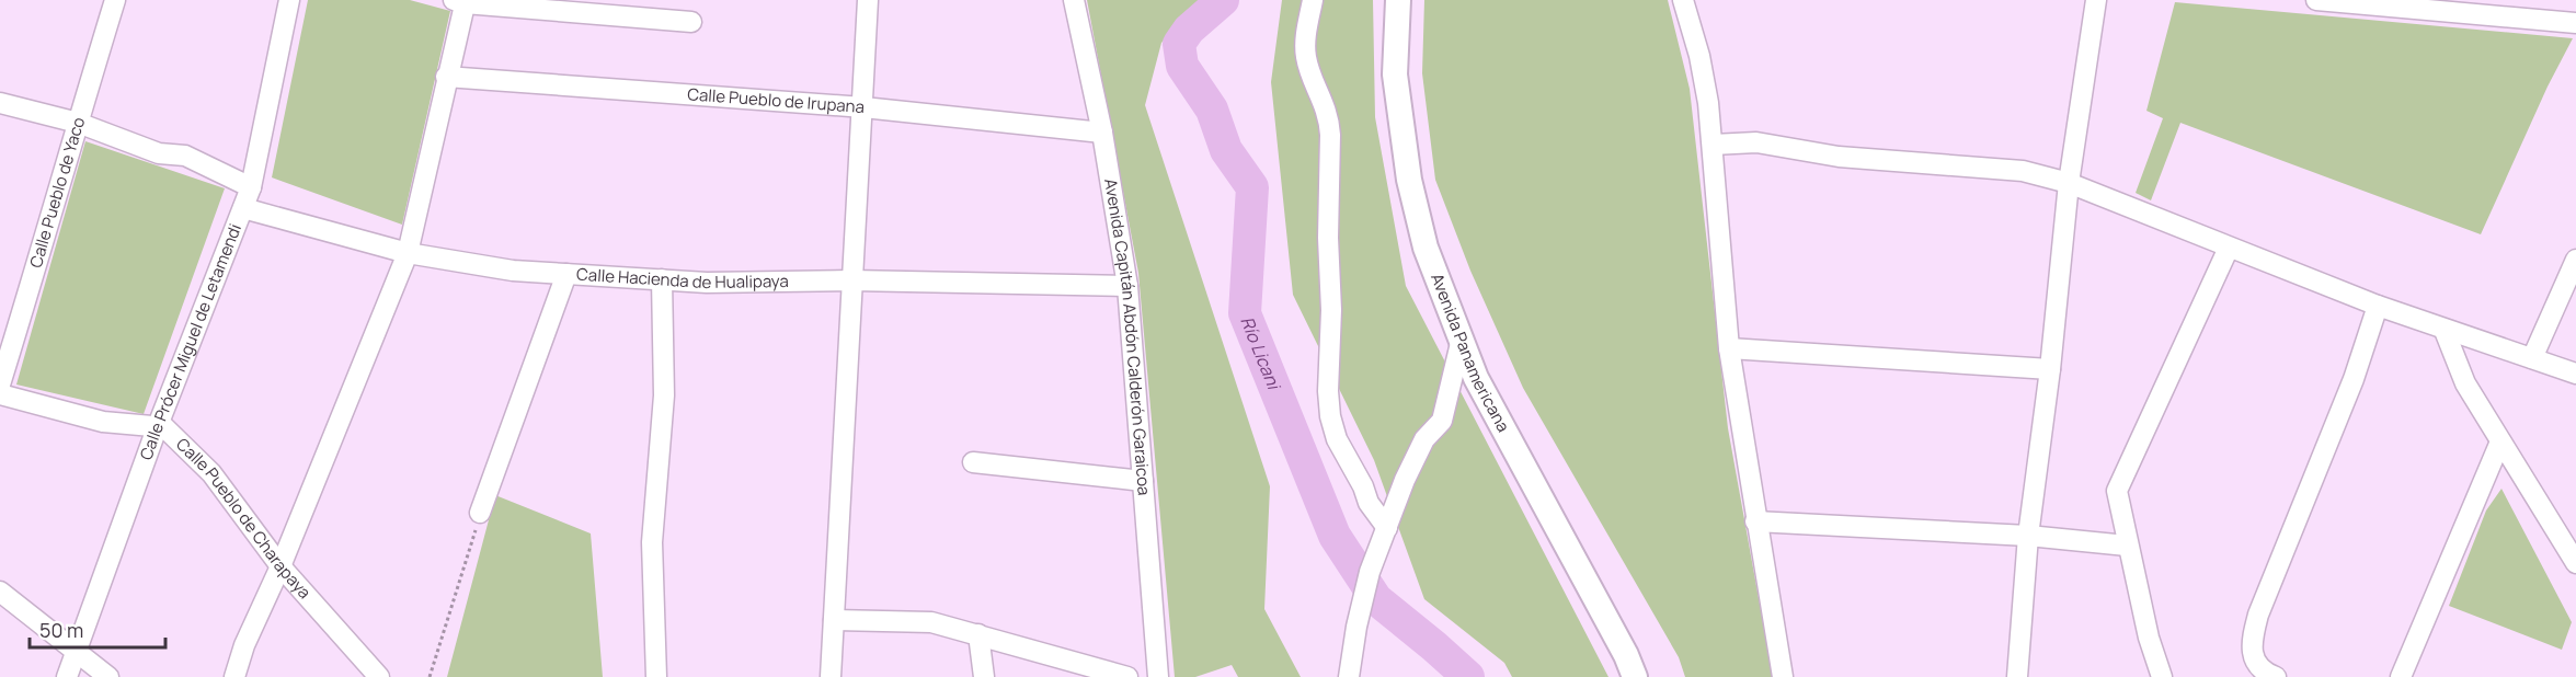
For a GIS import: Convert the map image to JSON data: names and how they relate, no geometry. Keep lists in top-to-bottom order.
{
  "streets": {
    "main road": ["Avenida Panamericana"],
    "street": [
      "Calle Pueblo de Irupana",
      "Calle Pueblo de Yaco",
      "Calle Hacienda de Hualipaya",
      "Avenida Capitán Abdón Calderón Garaicoa",
      "Calle Prócer Miguel de Letamendi",
      "Calle Pueblo de Charapaya"
    ]
  },
  "crossings": [
    ["Calle Pueblo de Irupana", "Avenida Capitán Abdón Calderón Garaicoa"],
    ["Calle Hacienda de Hualipaya", "Avenida Capitán Abdón Calderón Garaicoa"],
    ["Calle Hacienda de Hualipaya", "Calle Prócer Miguel de Letamendi"],
    ["Calle Prócer Miguel de Letamendi", "Calle Pueblo de Charapaya"]
  ],
  "water": ["Río Licani"],
  "scale_bar": "50 m"
}
